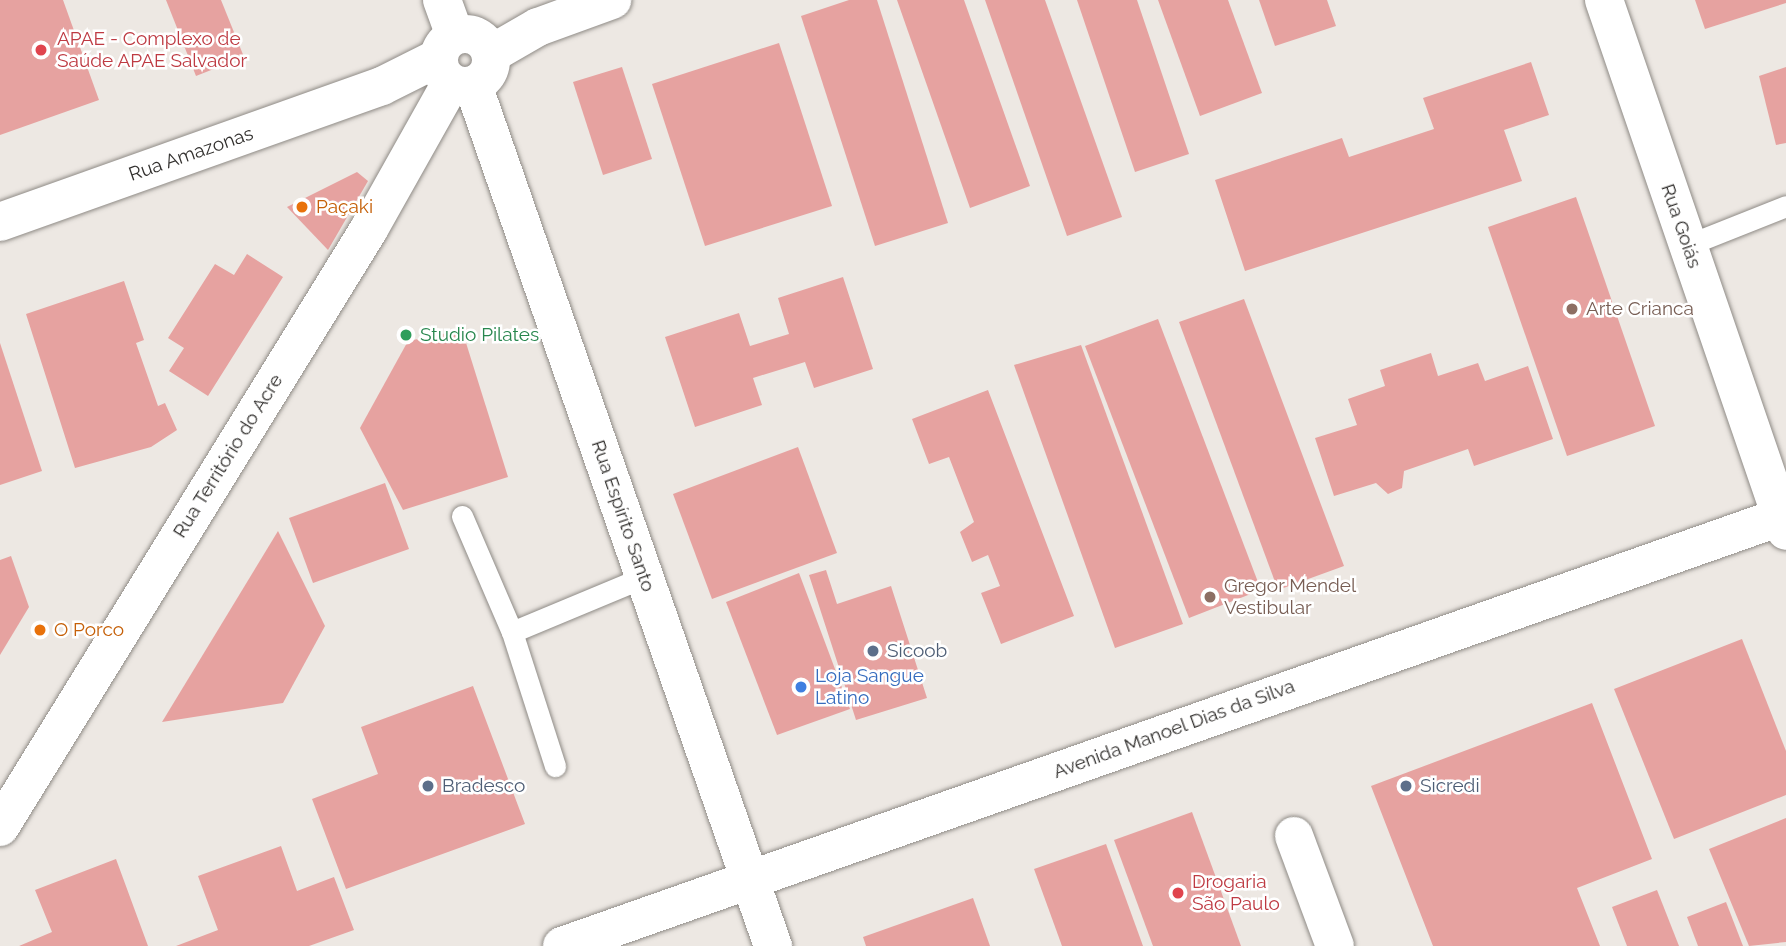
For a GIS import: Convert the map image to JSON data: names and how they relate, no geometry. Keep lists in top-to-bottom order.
{
  "streets": {
    "street": [
      "Rua Amazonas",
      "Rua Goiás",
      "Rua Território do Acre",
      "Rua Espírito Santo",
      "Avenida Manoel Dias da Silva"
    ]
  },
  "crossings": [
    ["Rua Amazonas", "Rua Território do Acre"],
    ["Rua Amazonas", "Rua Espírito Santo"],
    ["Rua Goiás", "Avenida Manoel Dias da Silva"],
    ["Rua Território do Acre", "Rua Espírito Santo"],
    ["Rua Espírito Santo", "Avenida Manoel Dias da Silva"]
  ],
  "places": [
    "APAE - Complexo de Saúde APAE Salvador",
    "Paçaki",
    "Arte Crianca",
    "Studio Pilates",
    "Gregor Mendel Vestibular",
    "O Porco",
    "Sicoob",
    "Loja Sangue Latino",
    "Bradesco",
    "Sicredi",
    "Drogaria São Paulo"
  ]
}
